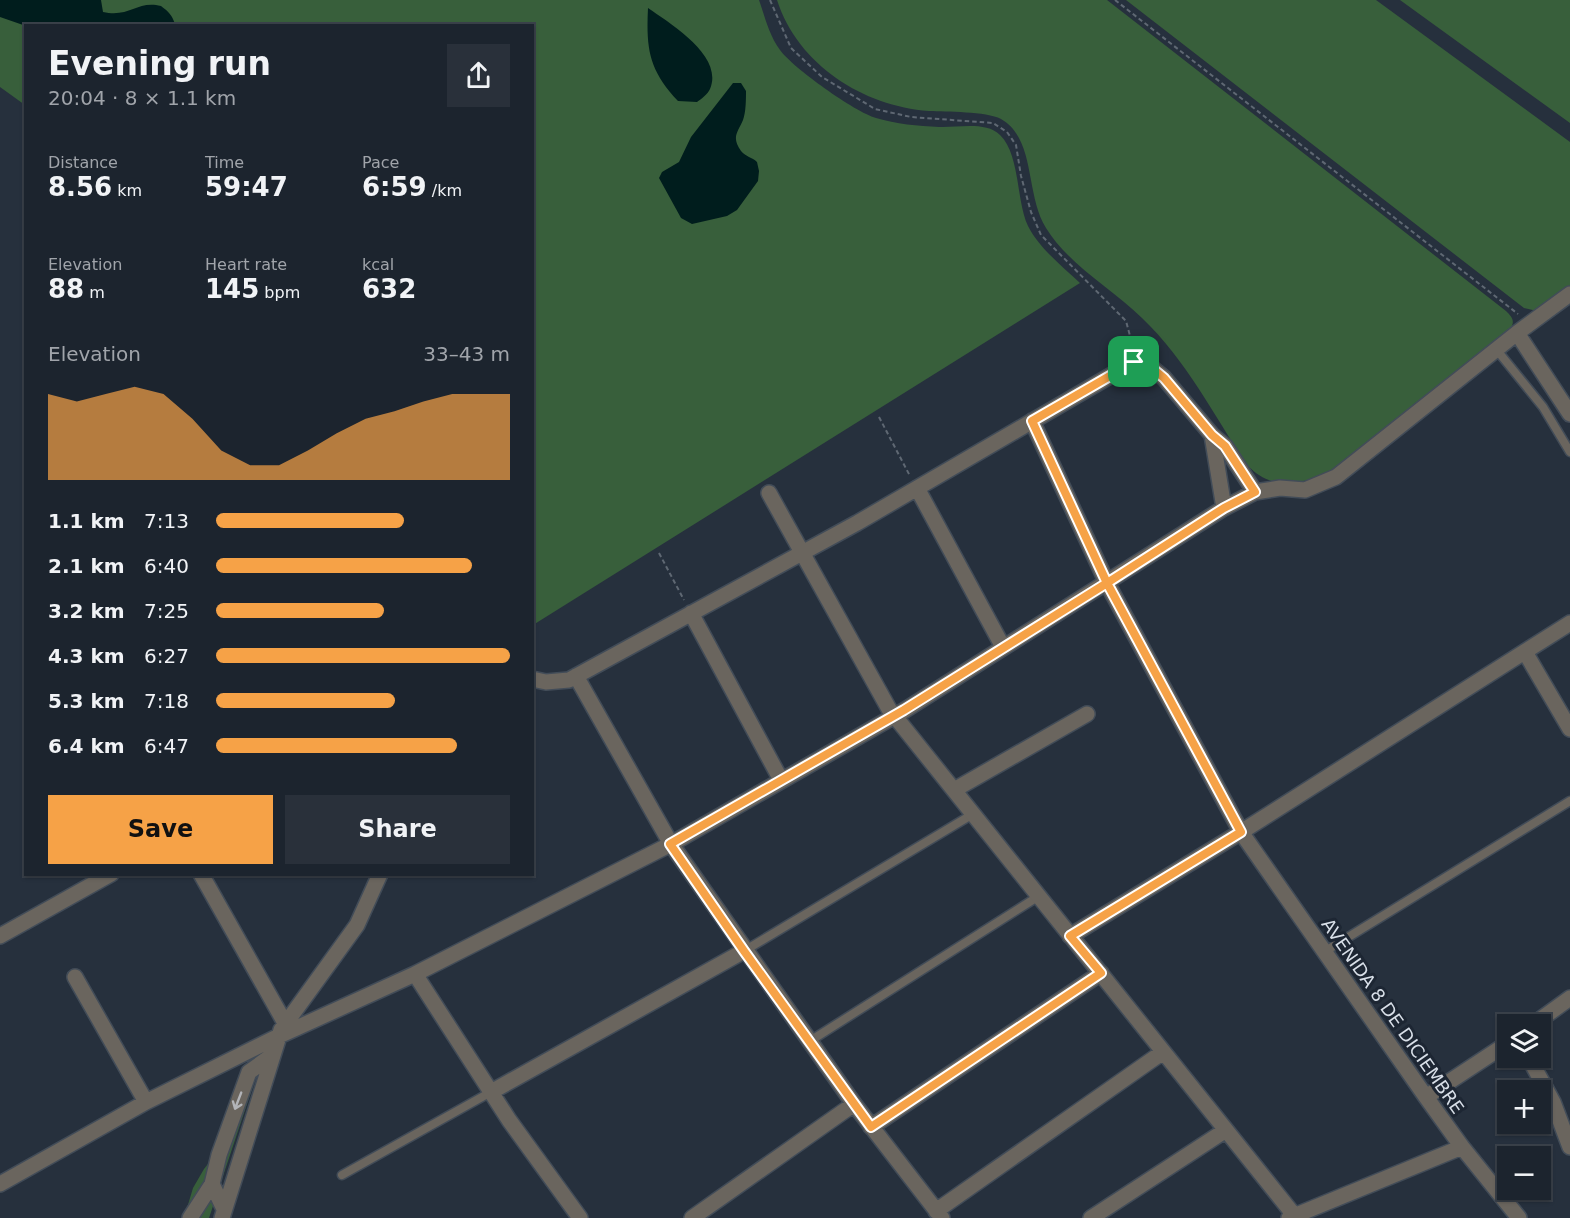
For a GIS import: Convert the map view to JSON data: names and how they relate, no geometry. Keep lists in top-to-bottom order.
{
  "streets": {
    "street": ["AVENIDA 8 DE DICIEMBRE"]
  },
  "page": {
    "heading": ["Evening run", "20:04 · 8 × 1.1 km"],
    "stats": [
      ["Distance", "8.56 km"],
      ["Time", "59:47"],
      ["Pace", "6:59 /km"],
      ["Elevation", "88 m"],
      ["Heart rate", "145 bpm"],
      ["kcal", "632"]
    ],
    "chart": ["Elevation", "33–43 m"],
    "list": [
      {
        "name": "1.1 km",
        "note": "7:13"
      },
      {
        "name": "2.1 km",
        "note": "6:40"
      },
      {
        "name": "3.2 km",
        "note": "7:25"
      },
      {
        "name": "4.3 km",
        "note": "6:27"
      },
      {
        "name": "5.3 km",
        "note": "7:18"
      },
      {
        "name": "6.4 km",
        "note": "6:47"
      }
    ],
    "buttons": ["Save", "Share"],
    "map_buttons": ["+", "−"]
  }
}
